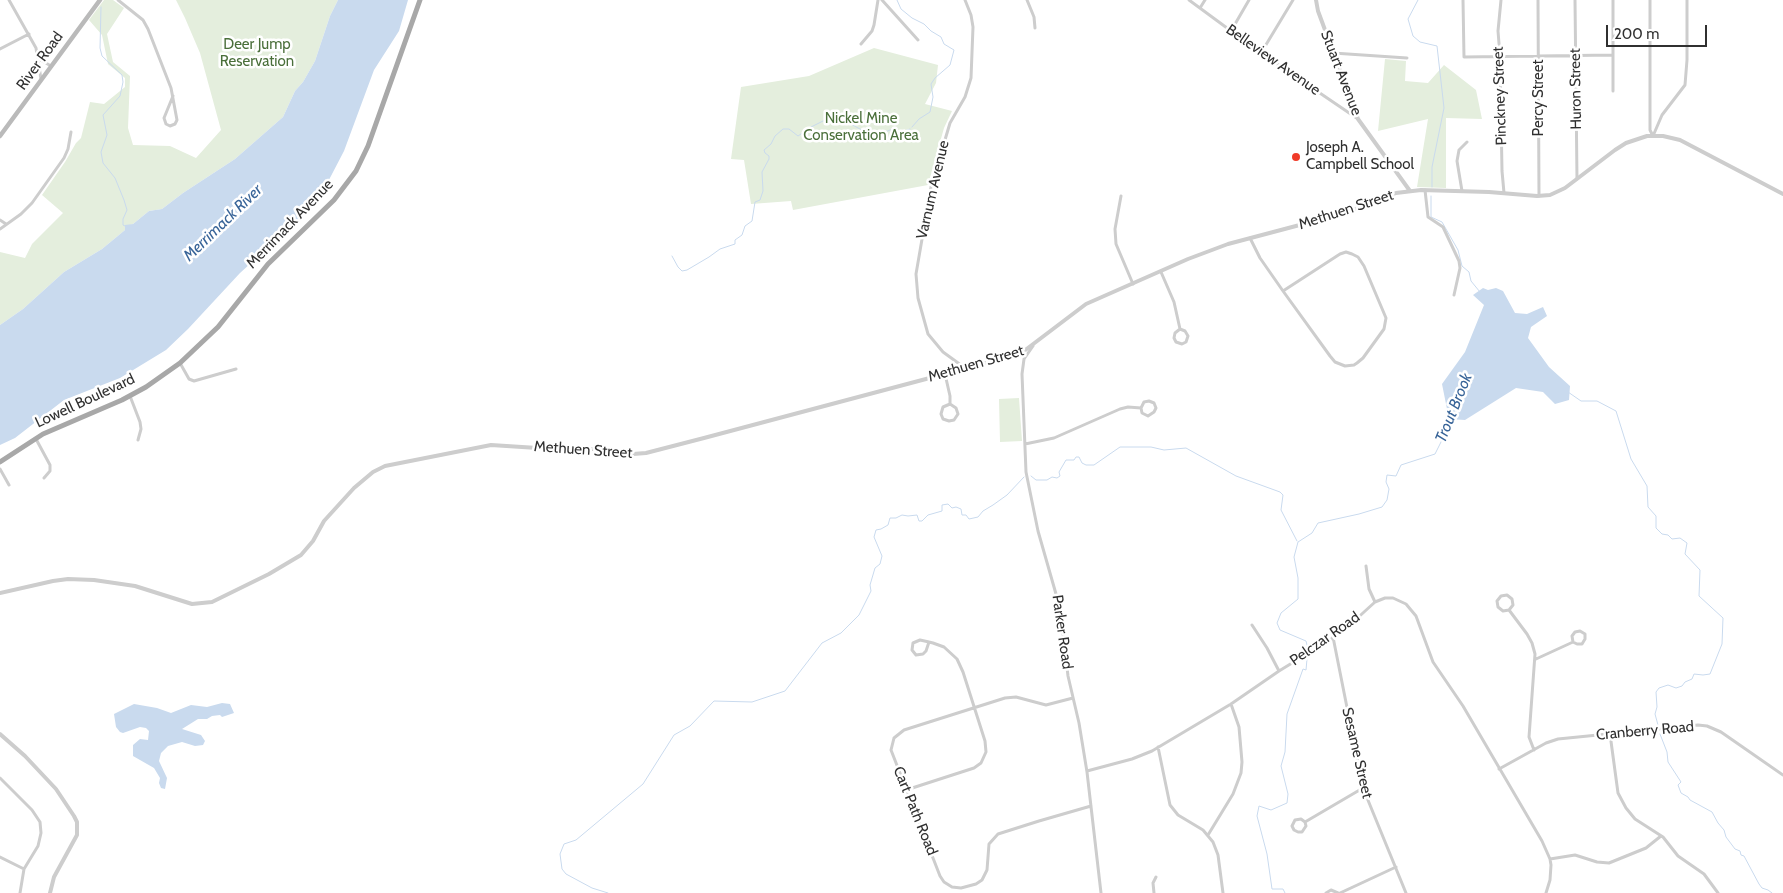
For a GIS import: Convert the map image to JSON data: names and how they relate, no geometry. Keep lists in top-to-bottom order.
{
  "streets": {
    "main road": ["River Road", "Merrimack Avenue", "Lowell Boulevard"],
    "street": [
      "Belleview Avenue",
      "Stuart Avenue",
      "Huron Street",
      "Pinckney Street",
      "Percy Street",
      "Varnum Avenue",
      "Methuen Street",
      "Parker Road",
      "Pelczar Road",
      "Cranberry Road",
      "Sesame Street",
      "Cart Path Road"
    ]
  },
  "crossings": [
    ["Belleview Avenue", "Stuart Avenue"],
    ["Stuart Avenue", "Methuen Street"],
    ["Huron Street", "Methuen Street"],
    ["Pinckney Street", "Methuen Street"],
    ["Percy Street", "Methuen Street"],
    ["Varnum Avenue", "Methuen Street"],
    ["Methuen Street", "Parker Road"],
    ["Merrimack Avenue", "Lowell Boulevard"],
    ["Parker Road", "Pelczar Road"],
    ["Parker Road", "Cart Path Road"],
    ["Pelczar Road", "Cranberry Road"],
    ["Pelczar Road", "Sesame Street"]
  ],
  "water": ["Merrimack River", "Trout Brook"],
  "parks": ["Deer Jump Reservation", "Nickel Mine Conservation Area"],
  "places": ["Joseph A. Campbell School"],
  "scale_bar": "200 m"
}
